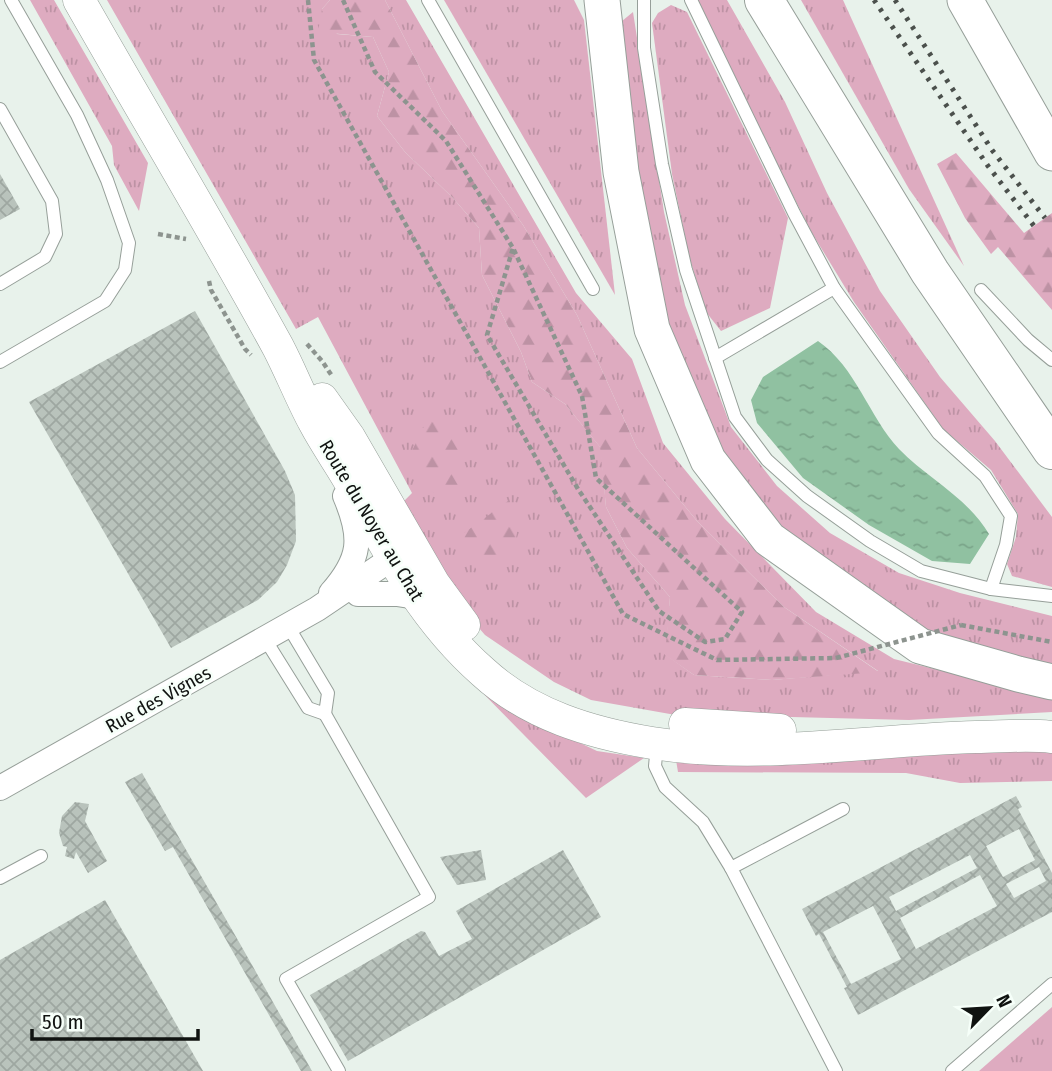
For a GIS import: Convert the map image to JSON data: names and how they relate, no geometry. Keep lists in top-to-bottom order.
{
  "streets": {
    "street": ["Route du Noyer au Chat", "Rue des Vignes"]
  },
  "crossings": [
    ["Route du Noyer au Chat", "Rue des Vignes"]
  ],
  "scale_bar": "50 m",
  "north": "top right"
}
